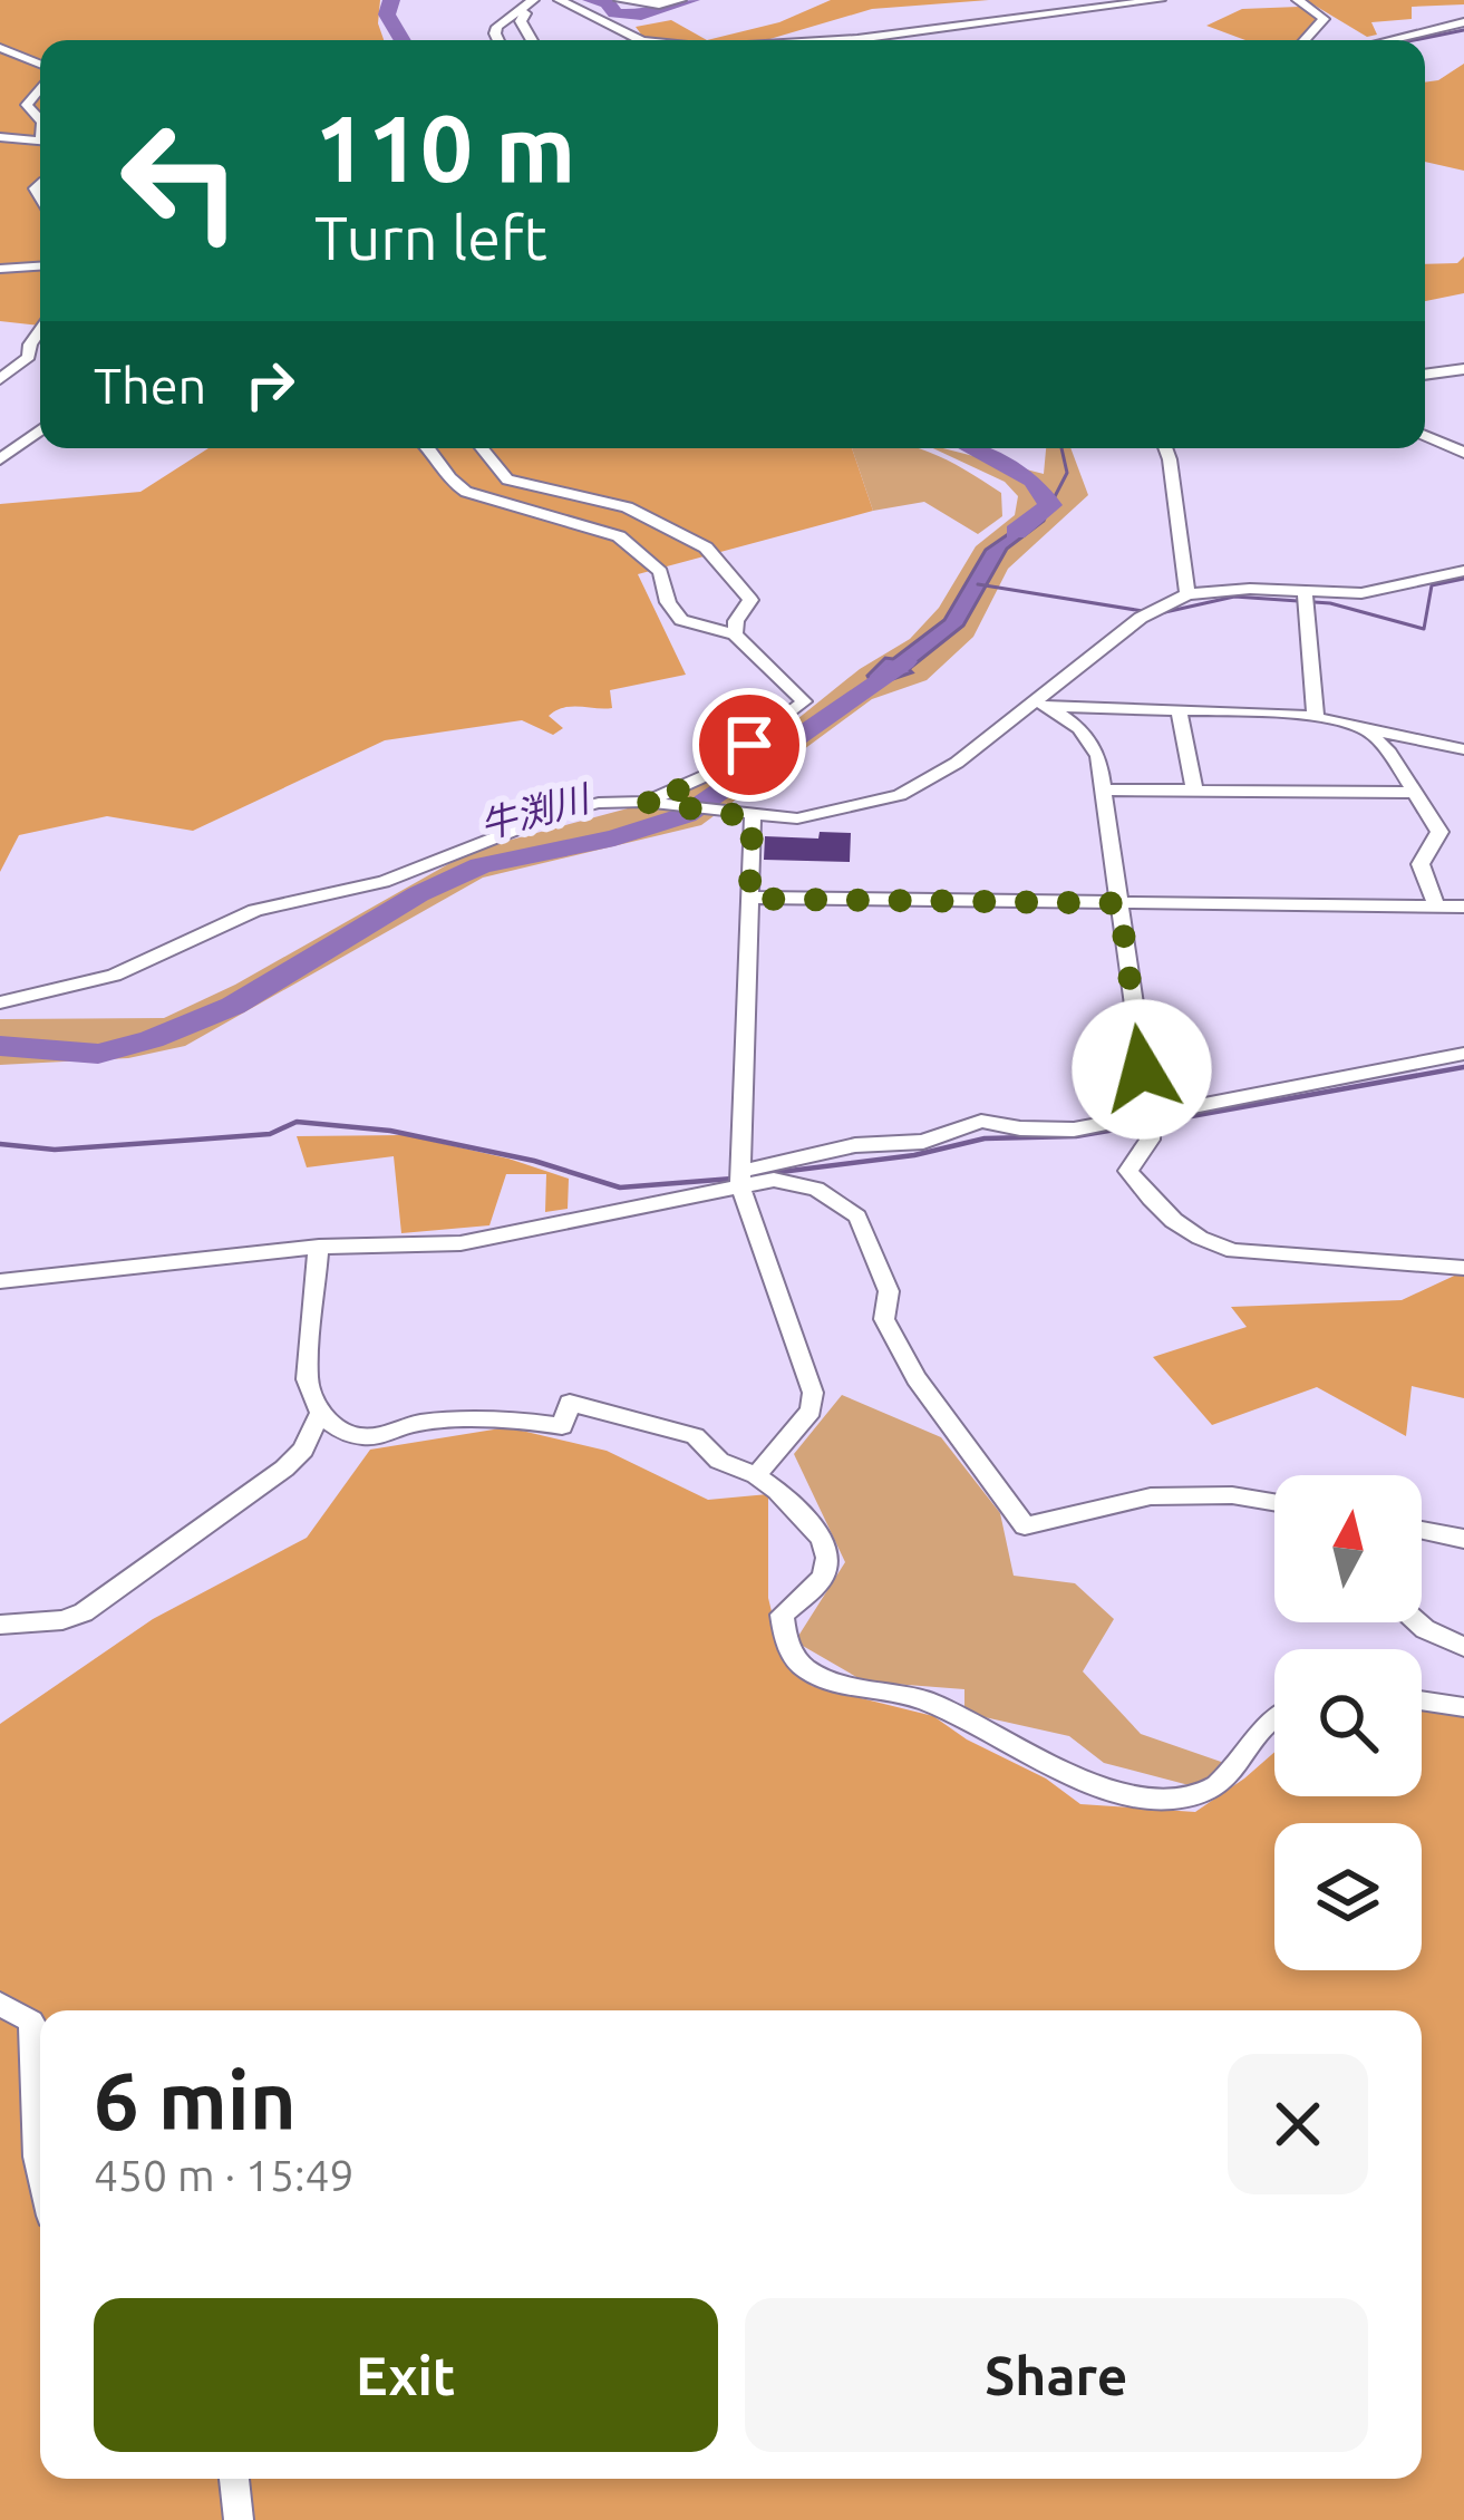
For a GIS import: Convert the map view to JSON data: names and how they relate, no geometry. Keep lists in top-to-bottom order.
{
  "water": ["牛渕川"],
  "north": "top",
  "page": {
    "turn": ["110 m", "Turn left"],
    "then": "Then",
    "heading": ["6 min", "450 m · 15:49"],
    "buttons": ["Exit", "Share"]
  }
}
